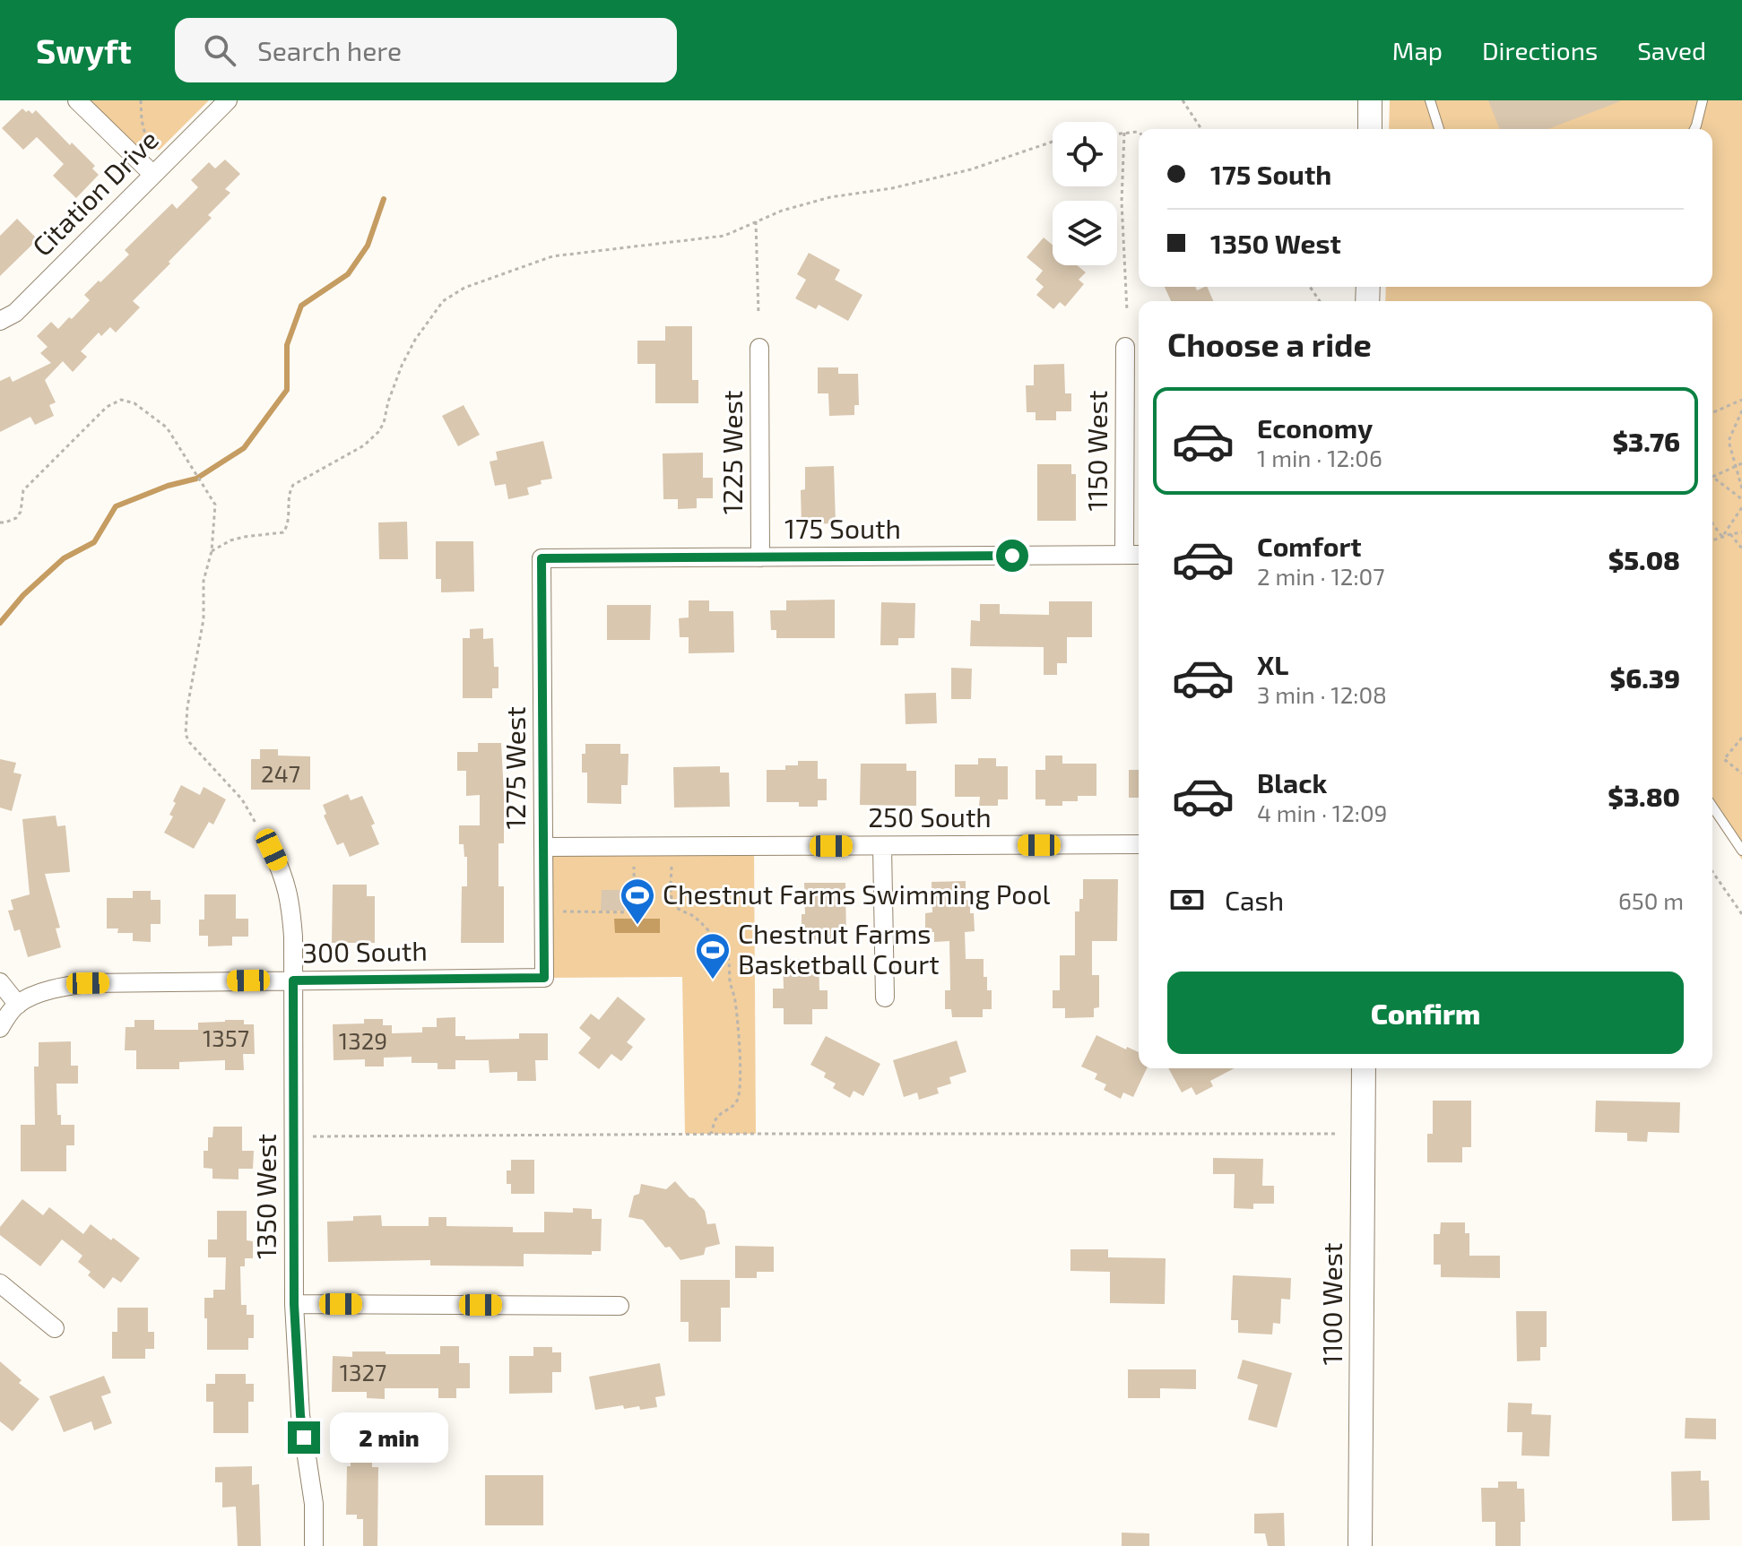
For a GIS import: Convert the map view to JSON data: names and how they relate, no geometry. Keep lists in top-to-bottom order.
{
  "streets": {
    "street": [
      "Citation Drive",
      "1150 West",
      "1225 West",
      "175 South",
      "1275 West",
      "250 South",
      "300 South",
      "1350 West",
      "1100 West"
    ]
  },
  "crossings": [
    ["1150 West", "175 South"],
    ["1225 West", "175 South"],
    ["175 South", "1275 West"],
    ["1275 West", "250 South"],
    ["1275 West", "300 South"],
    ["300 South", "1350 West"]
  ],
  "places": {
    "sports": ["Chestnut Farms Swimming Pool", "Chestnut Farms Basketball Court"]
  },
  "house_numbers": [
    "247",
    "1357",
    "1329",
    "1327"
  ],
  "page": {
    "header": "Swyft",
    "search": "Search here",
    "nav": ["Map", "Directions", "Saved"],
    "banner": ["175 South", "1350 West"],
    "heading": "Choose a ride",
    "list": [
      {
        "name": "Economy",
        "note": "1 min · 12:06",
        "value": "$3.76"
      },
      {
        "name": "Comfort",
        "note": "2 min · 12:07",
        "value": "$5.08"
      },
      {
        "name": "XL",
        "note": "3 min · 12:08",
        "value": "$6.39"
      },
      {
        "name": "Black",
        "note": "4 min · 12:09",
        "value": "$3.80"
      }
    ],
    "pay": ["Cash", "650 m"],
    "buttons": "Confirm",
    "bubble": "2 min"
  }
}
